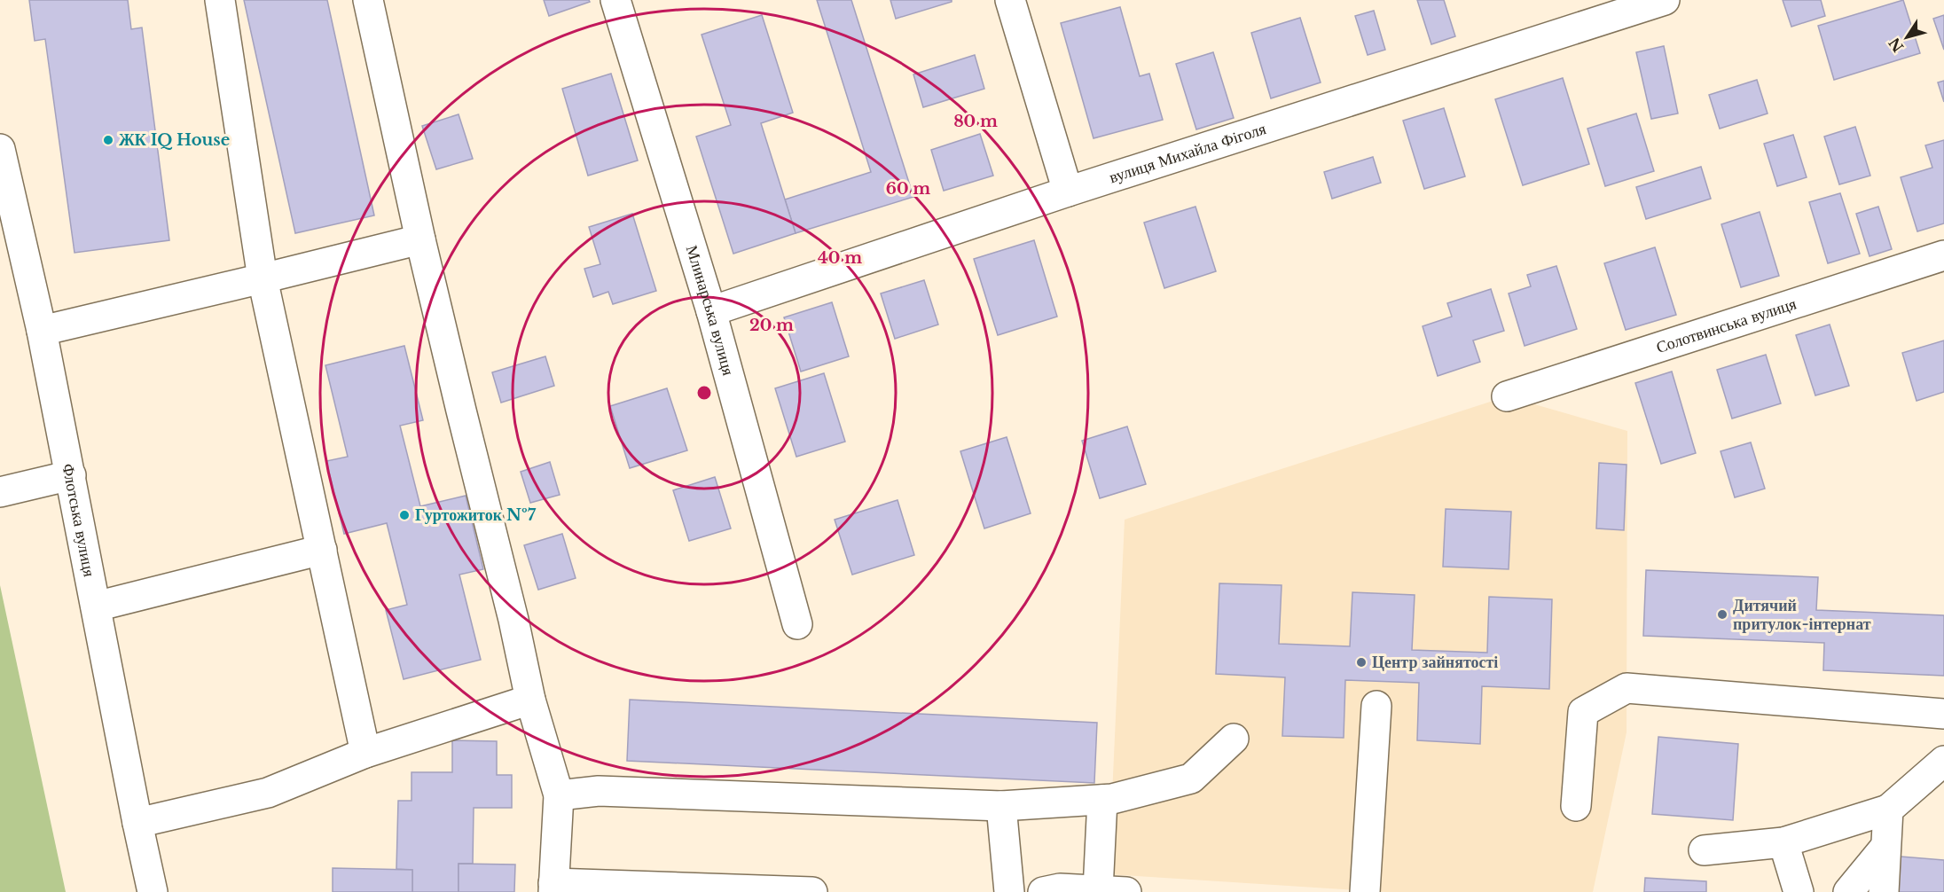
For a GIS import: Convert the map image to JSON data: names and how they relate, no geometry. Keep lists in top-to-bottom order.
{
  "streets": {
    "street": [
      "вулиця Михайла Фіголя",
      "Млинарська вулиця",
      "Солотвинська вулиця",
      "Флотська вулиця"
    ]
  },
  "crossings": [
    ["вулиця Михайла Фіголя", "Млинарська вулиця"]
  ],
  "places": [
    "ЖК IQ House",
    "Гуртожиток №7",
    "Дитячий притулок-інтернат",
    "Центр зайнятості"
  ],
  "north": "bottom left",
  "rings": [
    "80 m",
    "60 m",
    "40 m",
    "20 m"
  ]
}
